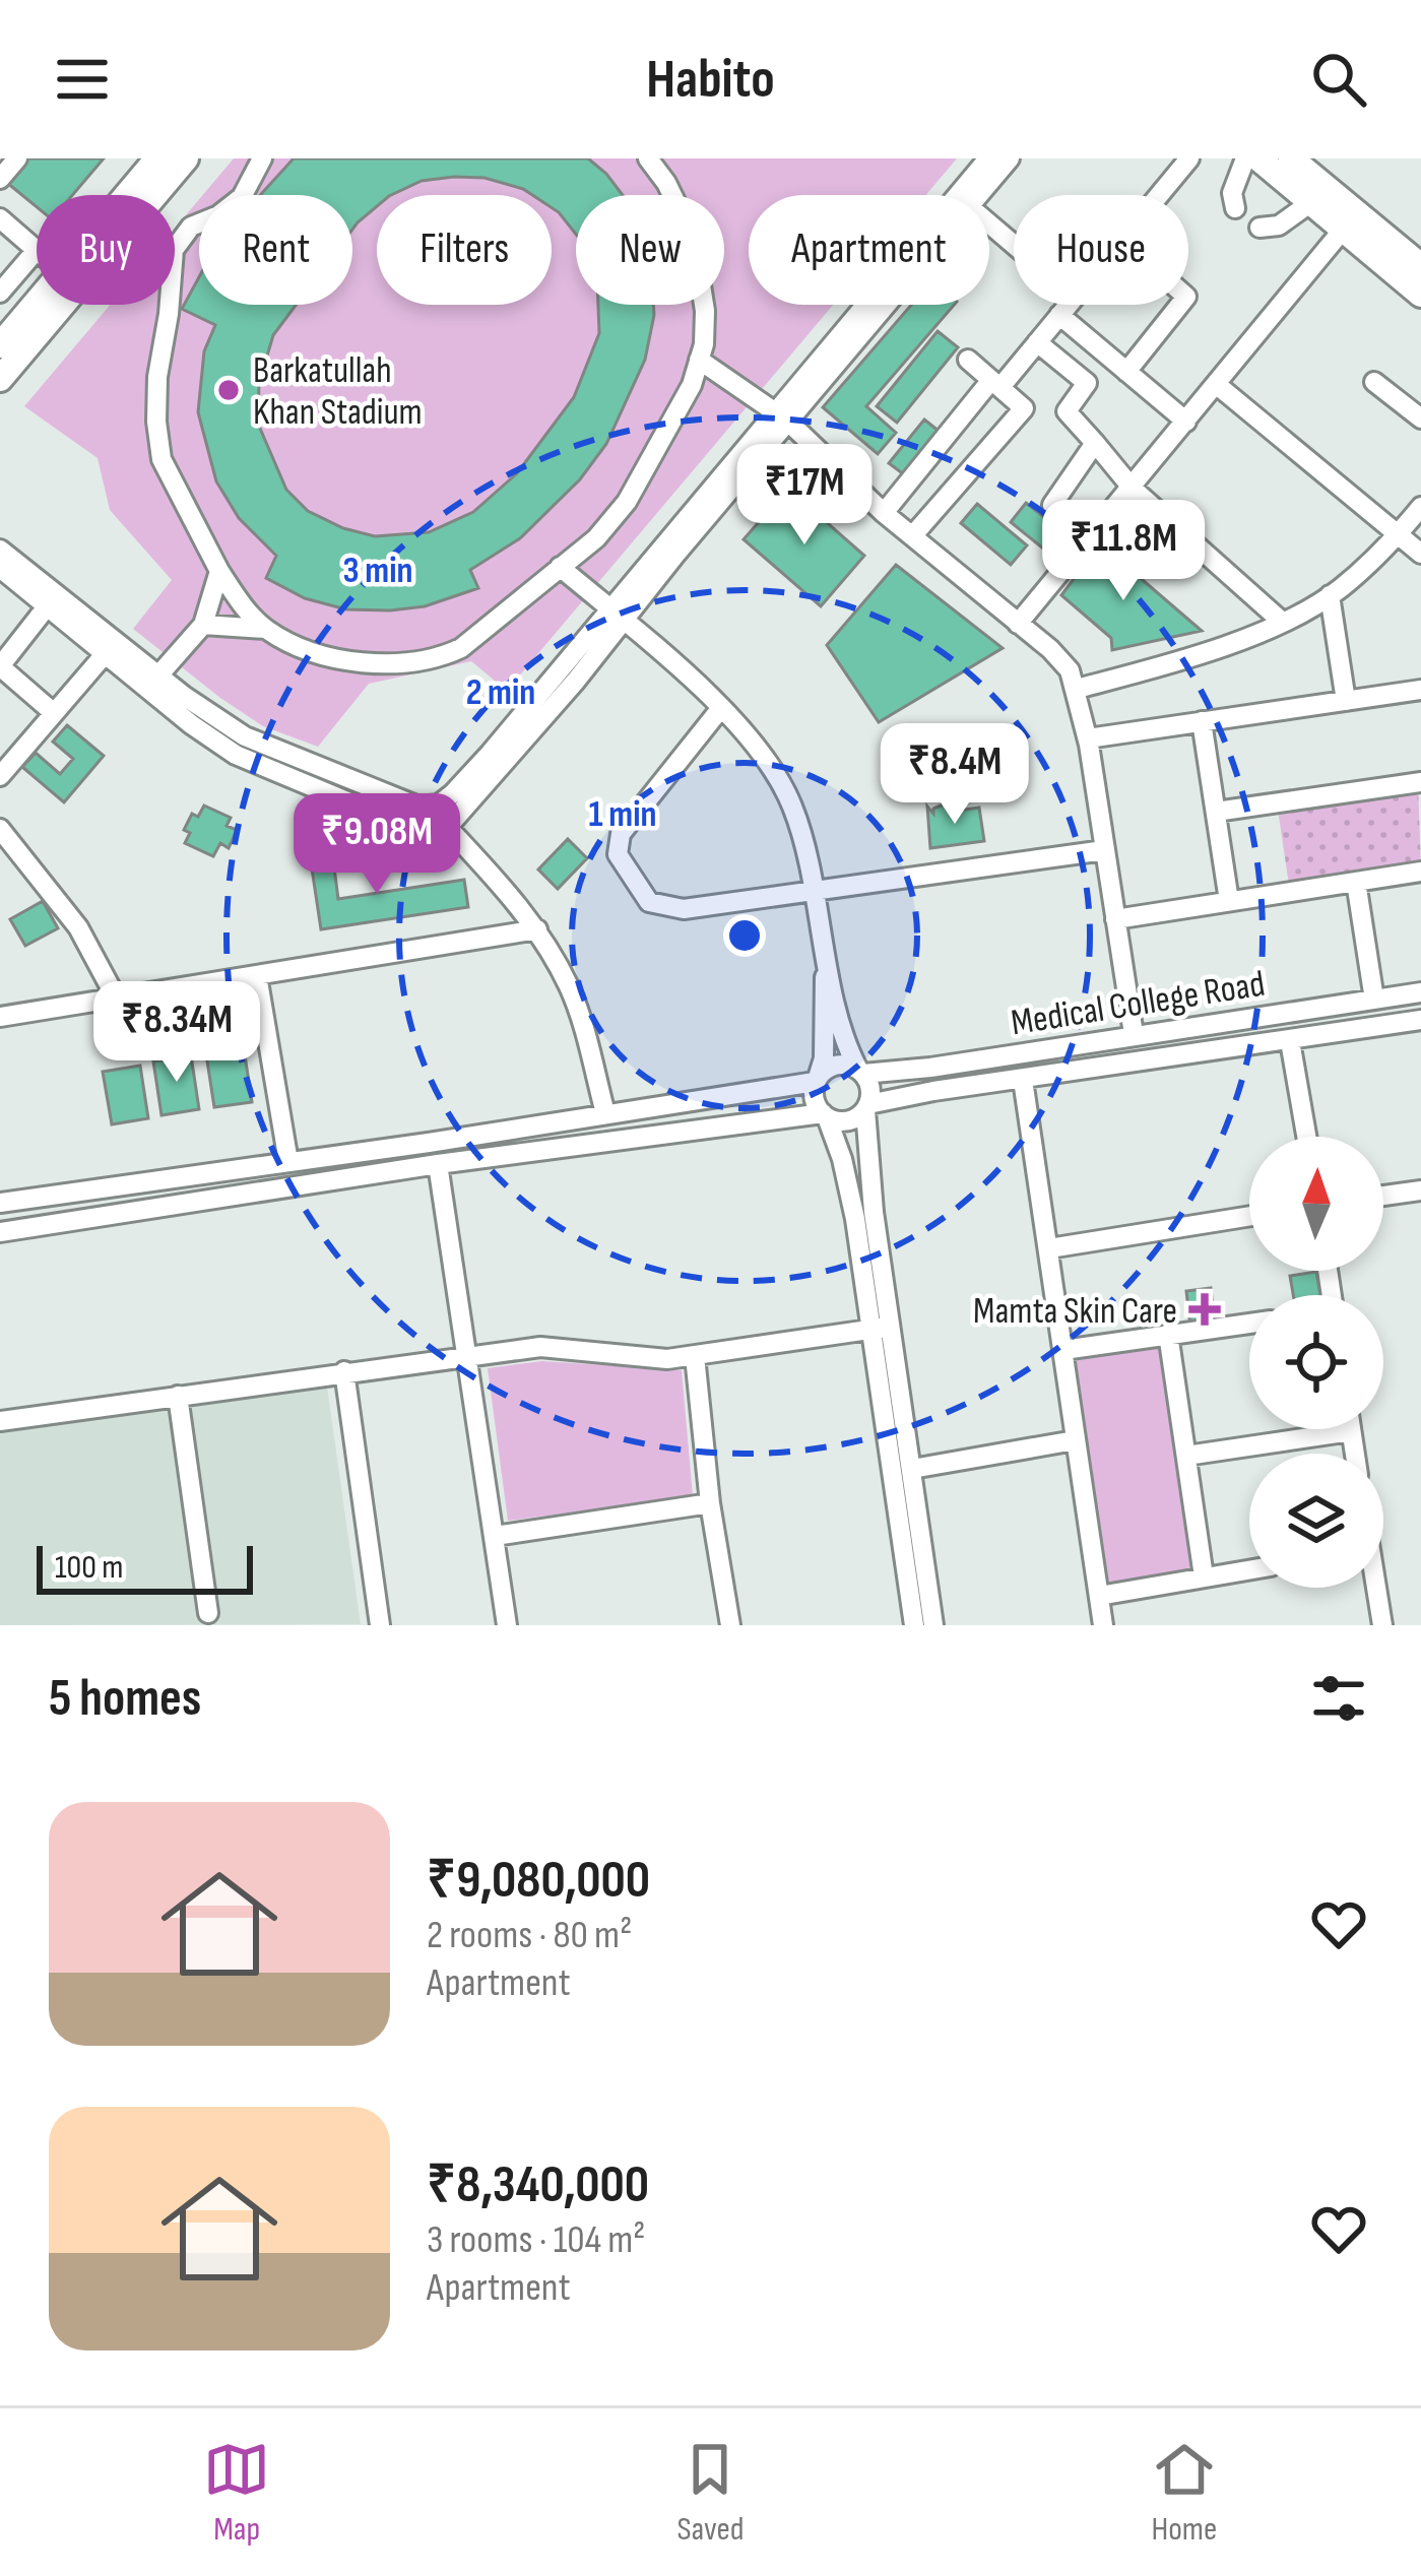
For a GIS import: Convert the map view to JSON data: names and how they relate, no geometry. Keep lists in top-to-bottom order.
{
  "streets": {
    "street": ["Medical College Road"]
  },
  "places": {
    "other": ["Barkatullah Khan Stadium"],
    "health": ["Mamta Skin Care"]
  },
  "scale_bar": "100 m",
  "north": "top",
  "page": {
    "header": "Habito",
    "chip": [
      "Buy",
      "Rent",
      "Filters",
      "New",
      "Apartment",
      "House"
    ],
    "price": [
      "₹17M",
      "₹11.8M",
      "₹8.4M",
      "₹9.08M",
      "₹8.34M"
    ],
    "scale": "100 m",
    "heading": "5 homes",
    "list": [
      {
        "name": "₹9,080,000",
        "note": "2 rooms · 80 m² · Apartment"
      },
      {
        "name": "₹8,340,000",
        "note": "3 rooms · 104 m² · Apartment"
      }
    ],
    "tabs": ["Map", "Saved", "Home"]
  },
  "rings": ["3 min", "2 min", "1 min"]
}
